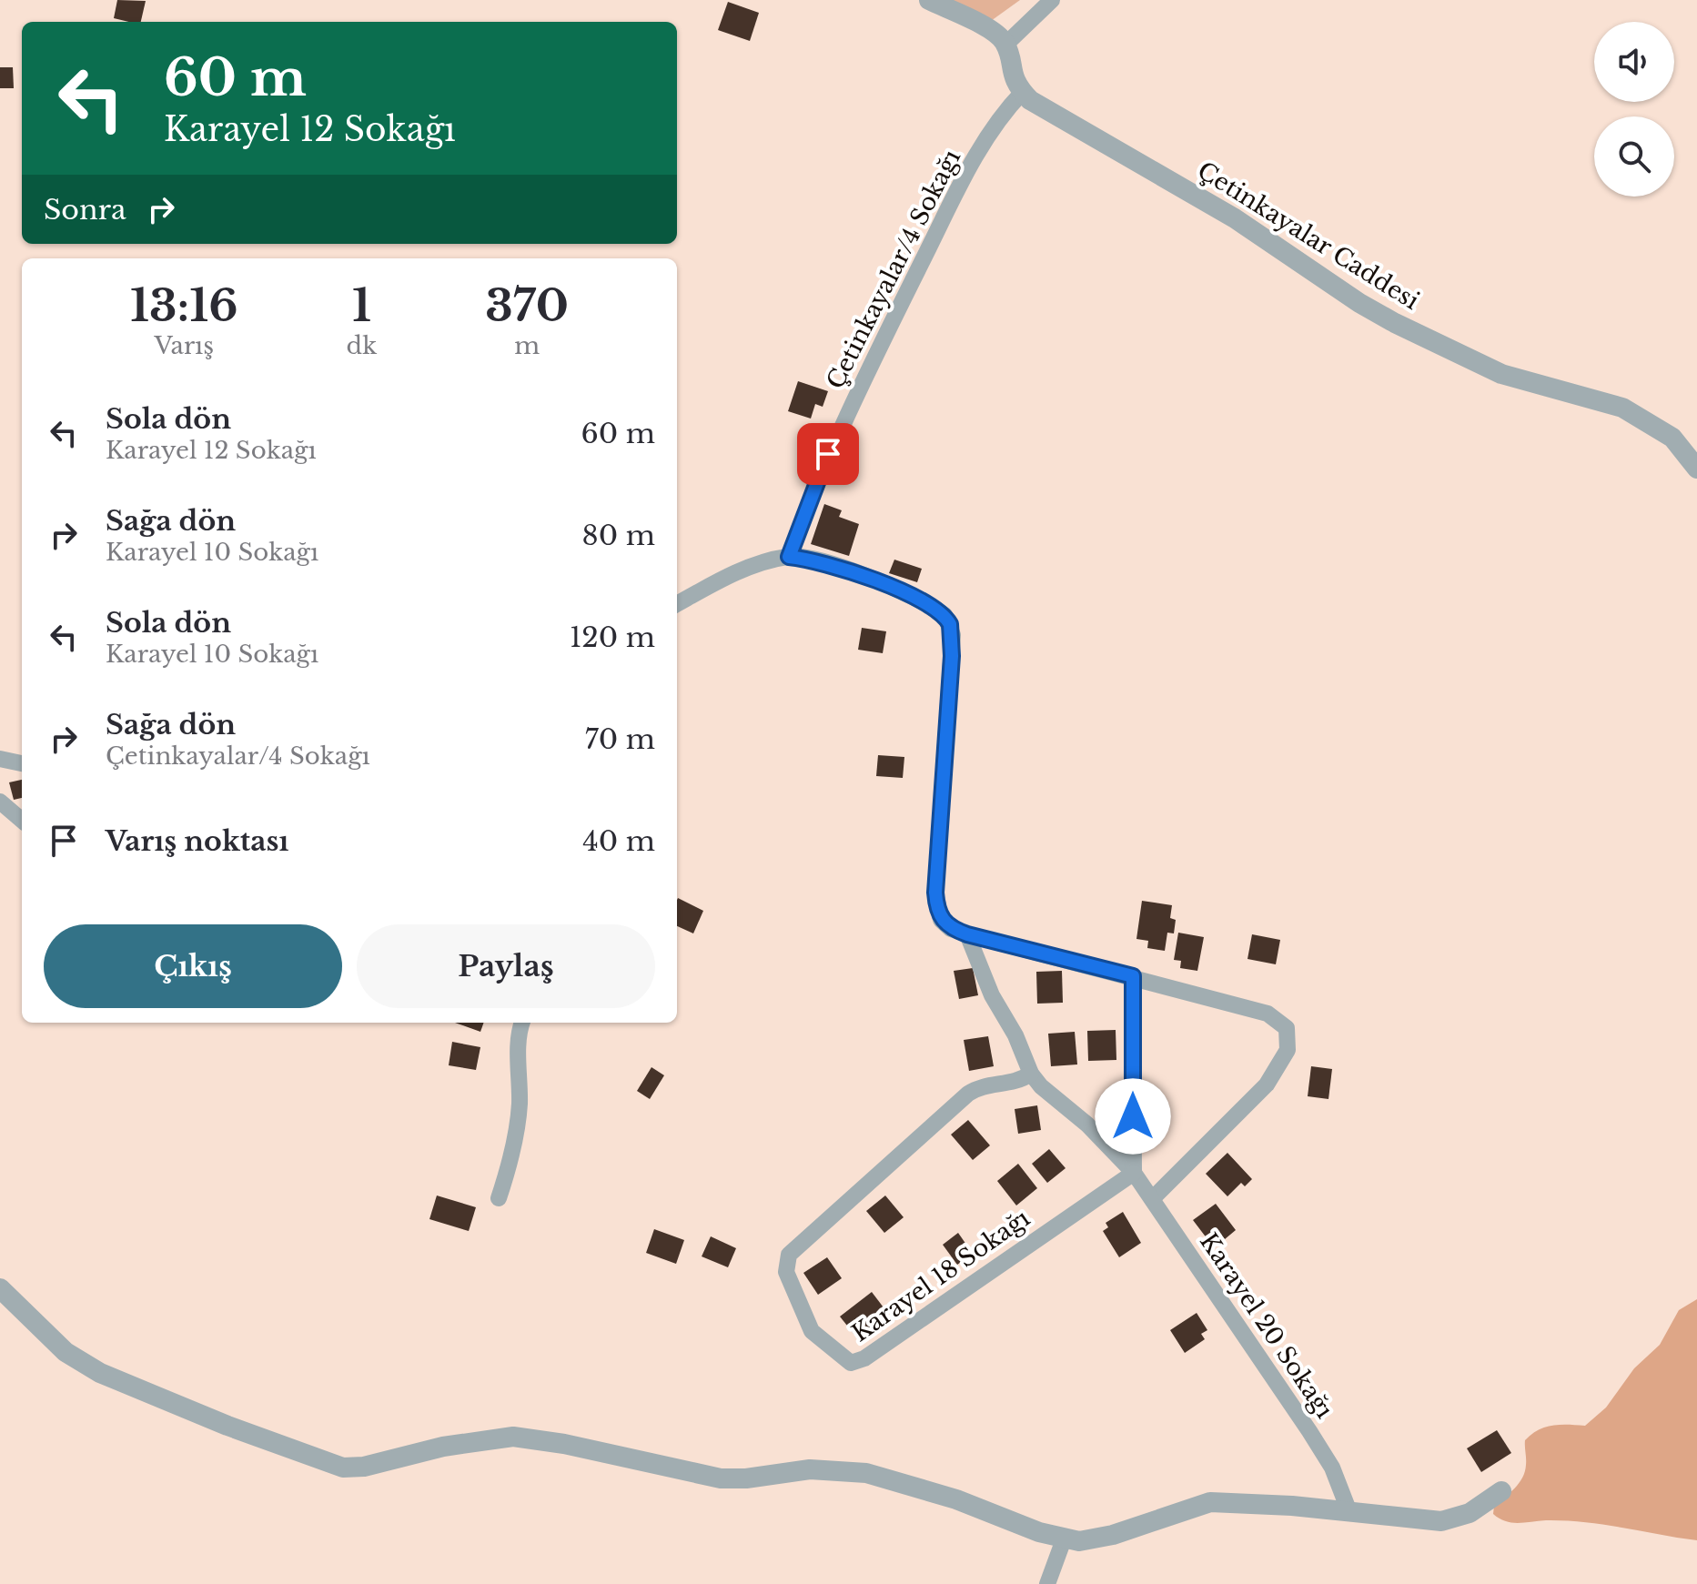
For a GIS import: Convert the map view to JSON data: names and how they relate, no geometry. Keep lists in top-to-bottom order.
{
  "streets": {
    "street": [
      "Çetinkayalar Caddesi",
      "Çetinkayalar/4 Sokağı",
      "Karayel 18 Sokağı",
      "Karayel 20 Sokağı"
    ]
  },
  "crossings": [
    ["Çetinkayalar Caddesi", "Çetinkayalar/4 Sokağı"],
    ["Karayel 18 Sokağı", "Karayel 20 Sokağı"]
  ],
  "page": {
    "turn": ["60 m", "Karayel 12 Sokağı"],
    "then": "Sonra",
    "eta": [
      "13:16",
      "Varış",
      "1",
      "dk",
      "370",
      "m"
    ],
    "list": [
      {
        "name": "Sola dön",
        "note": "Karayel 12 Sokağı",
        "value": "60 m"
      },
      {
        "name": "Sağa dön",
        "note": "Karayel 10 Sokağı",
        "value": "80 m"
      },
      {
        "name": "Sola dön",
        "note": "Karayel 10 Sokağı",
        "value": "120 m"
      },
      {
        "name": "Sağa dön",
        "note": "Çetinkayalar/4 Sokağı",
        "value": "70 m"
      },
      {
        "name": "Varış noktası",
        "value": "40 m"
      }
    ],
    "buttons": ["Çıkış", "Paylaş"]
  }
}
